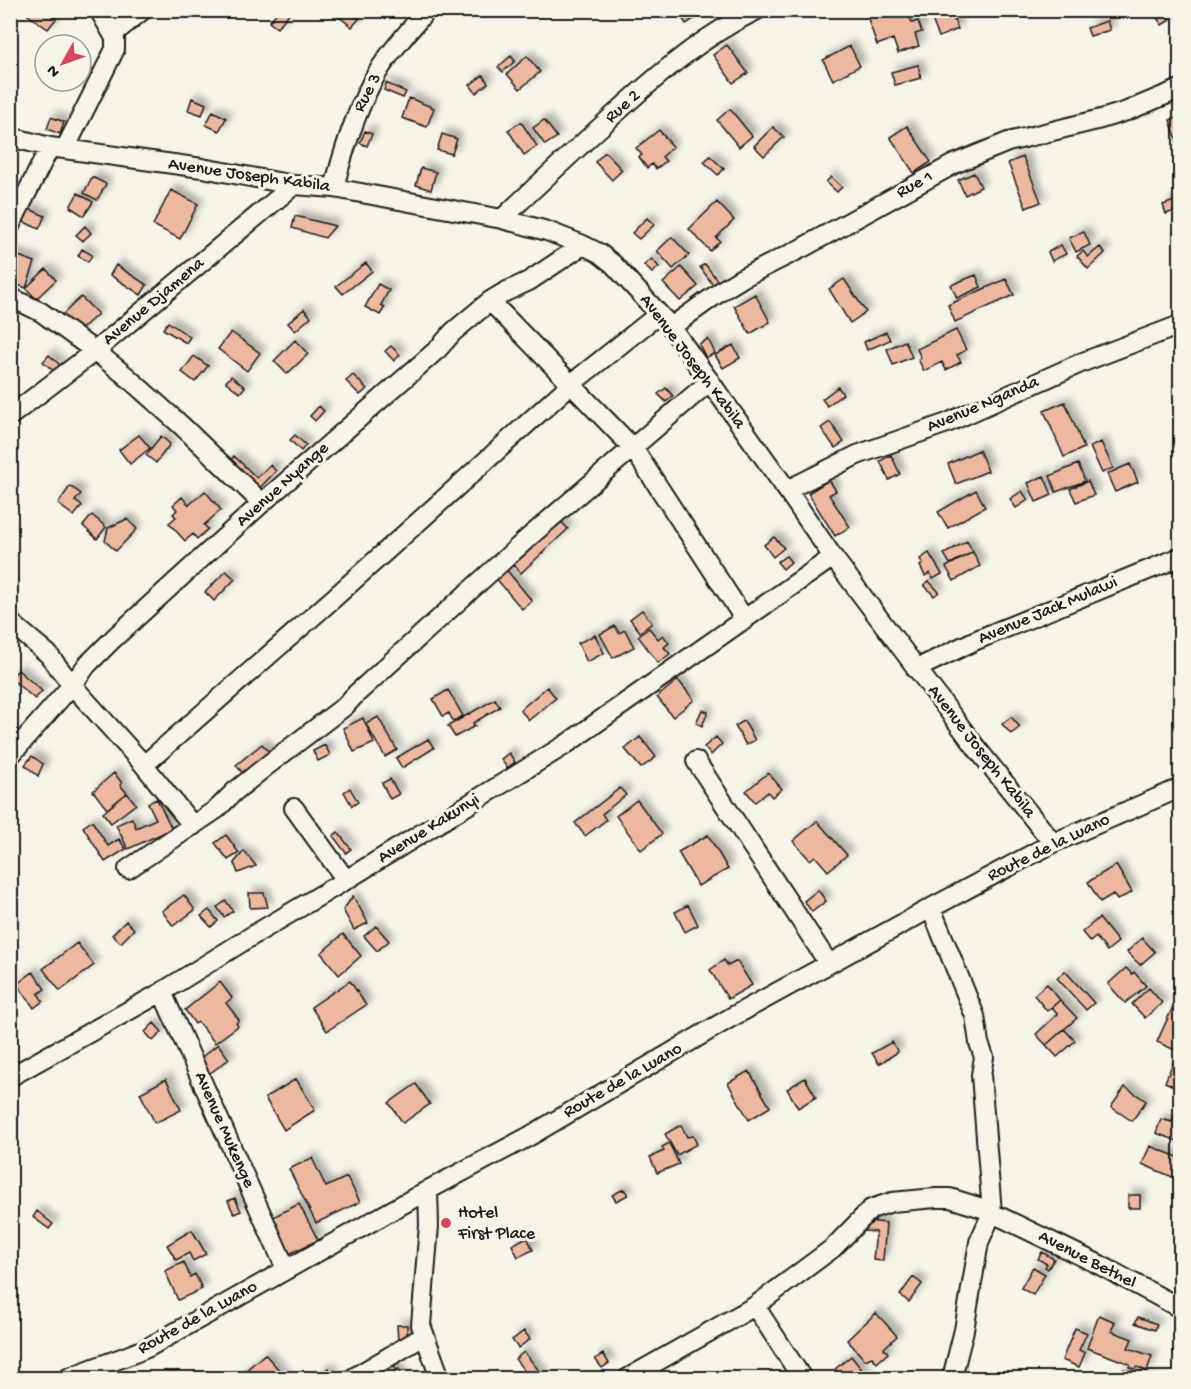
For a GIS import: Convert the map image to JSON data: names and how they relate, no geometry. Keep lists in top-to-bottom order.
{
  "streets": {
    "street": [
      "Rue 3",
      "Rue 2",
      "Avenue Joseph Kabila",
      "Rue 1",
      "Avenue Djamena",
      "Avenue Nganda",
      "Avenue Nyange",
      "Avenue Jack Mulawi",
      "Avenue Kakunyi",
      "Route de la Luano",
      "Avenue Mukenge",
      "Avenue Bethel"
    ]
  },
  "crossings": [
    ["Rue 3", "Avenue Joseph Kabila"],
    ["Rue 2", "Avenue Joseph Kabila"],
    ["Avenue Joseph Kabila", "Rue 1"],
    ["Avenue Joseph Kabila", "Avenue Djamena"],
    ["Avenue Joseph Kabila", "Avenue Nganda"],
    ["Avenue Joseph Kabila", "Avenue Nyange"],
    ["Avenue Joseph Kabila", "Avenue Jack Mulawi"],
    ["Avenue Joseph Kabila", "Avenue Kakunyi"],
    ["Avenue Joseph Kabila", "Route de la Luano"],
    ["Avenue Kakunyi", "Avenue Mukenge"],
    ["Route de la Luano", "Avenue Mukenge"]
  ],
  "places": ["Hotel First Place"],
  "north": "bottom left"
}
